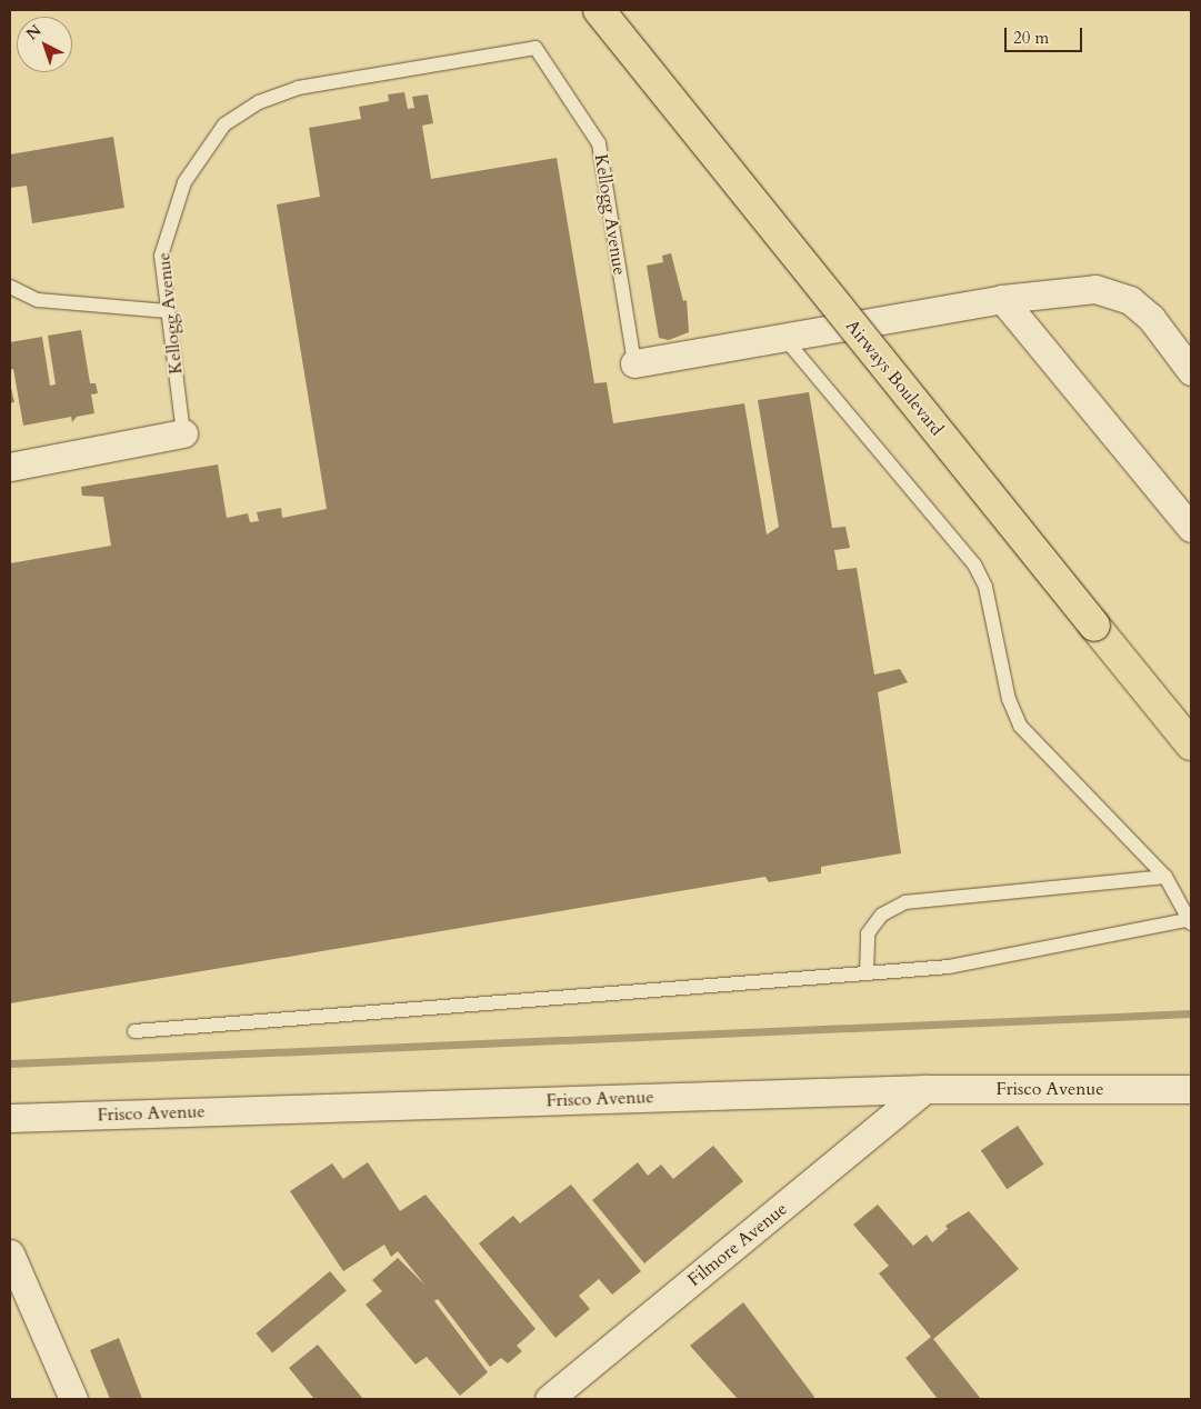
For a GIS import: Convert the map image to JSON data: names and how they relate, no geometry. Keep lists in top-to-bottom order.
{
  "streets": {
    "main road": ["Airways Boulevard"],
    "street": ["Kellogg Avenue", "Frisco Avenue", "Filmore Avenue"]
  },
  "crossings": [
    ["Frisco Avenue", "Filmore Avenue"]
  ],
  "scale_bar": "20 m",
  "north": "top left"
}
